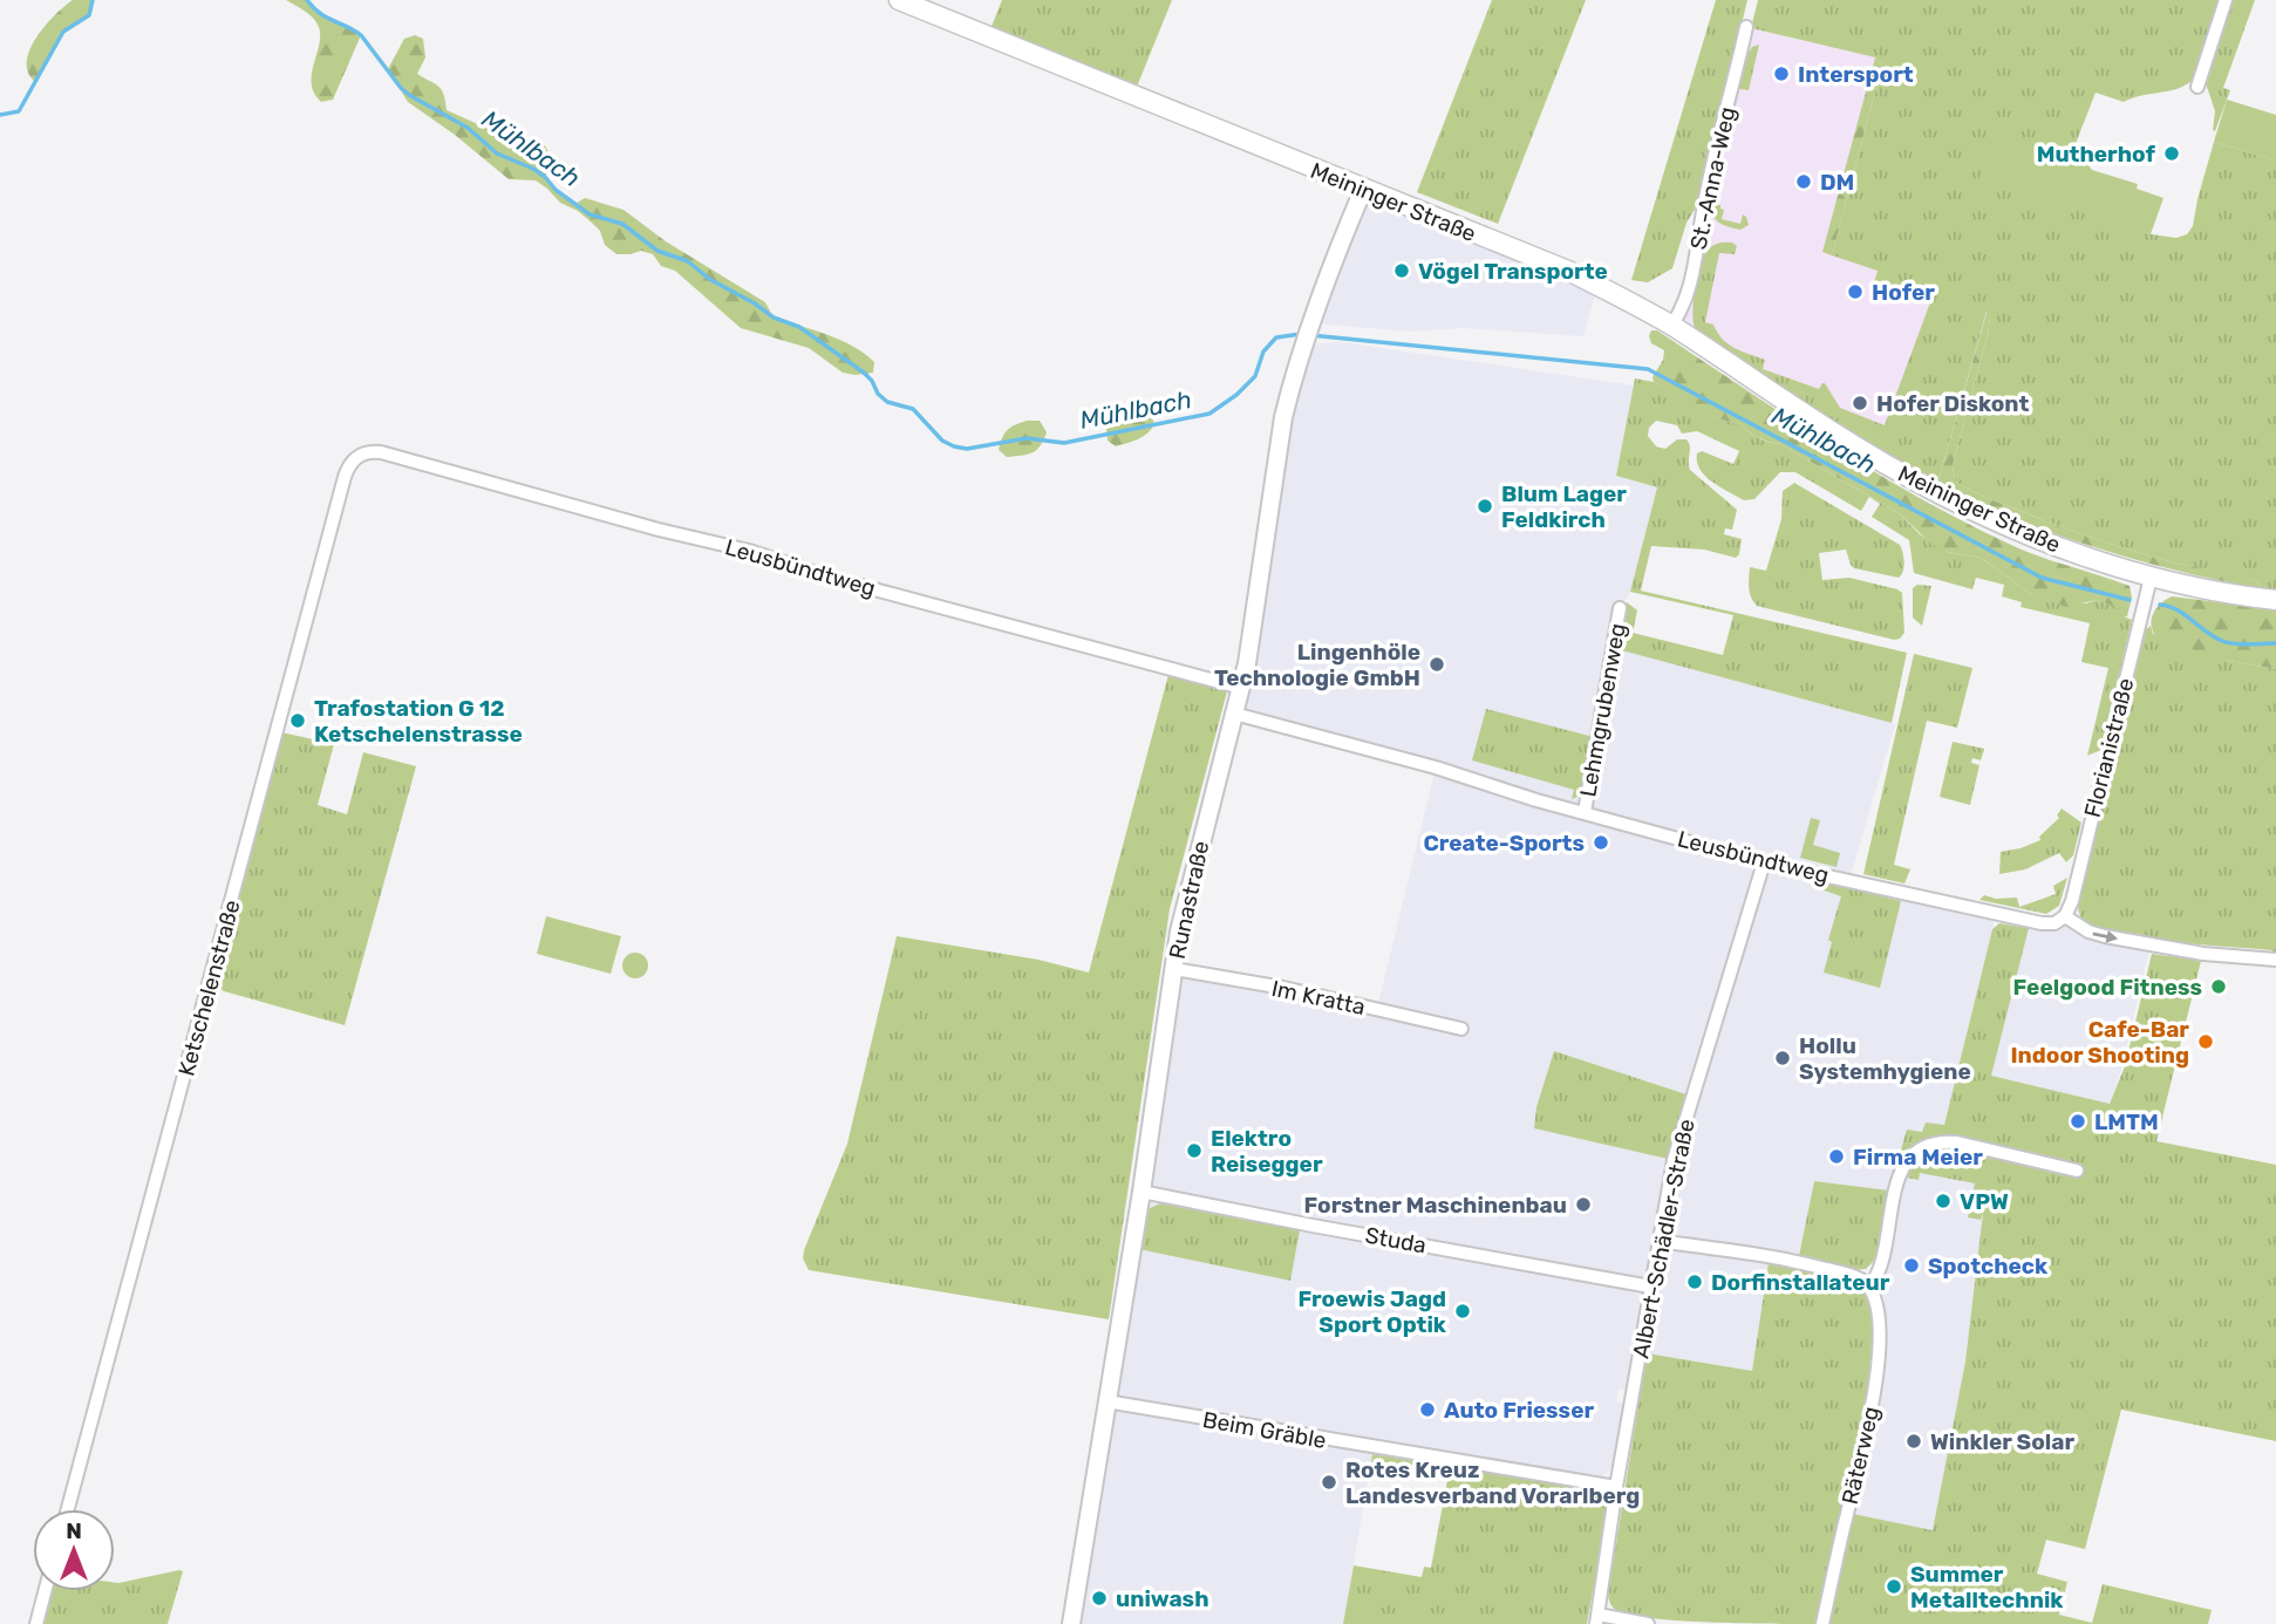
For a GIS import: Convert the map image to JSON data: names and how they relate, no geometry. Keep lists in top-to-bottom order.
{
  "streets": {
    "main road": ["Meininger Straße"],
    "street": [
      "St.-Anna-Weg",
      "Leusbündtweg",
      "Lehmgrubenweg",
      "Florianistraße",
      "Runastraße",
      "Ketschelenstraße",
      "Im Kratta",
      "Albert-Schädler-Straße",
      "Studa",
      "Beim Gräble",
      "Räterweg"
    ]
  },
  "crossings": [
    ["St.-Anna-Weg", "Meininger Straße"],
    ["Meininger Straße", "Florianistraße"],
    ["Meininger Straße", "Runastraße"],
    ["Leusbündtweg", "Lehmgrubenweg"],
    ["Leusbündtweg", "Florianistraße"],
    ["Leusbündtweg", "Runastraße"],
    ["Leusbündtweg", "Ketschelenstraße"],
    ["Leusbündtweg", "Albert-Schädler-Straße"],
    ["Runastraße", "Im Kratta"],
    ["Runastraße", "Studa"],
    ["Runastraße", "Beim Gräble"],
    ["Albert-Schädler-Straße", "Studa"],
    ["Albert-Schädler-Straße", "Beim Gräble"]
  ],
  "water": ["Mühlbach"],
  "places": [
    "Intersport",
    "Mutherhof",
    "DM",
    "Vögel Transporte",
    "Hofer",
    "Hofer Diskont",
    "Blum Lager Feldkirch",
    "Lingenhöle Technologie GmbH",
    "Trafostation G 12 Ketschelenstrasse",
    "Create-Sports",
    "Feelgood Fitness",
    "Cafe-Bar Indoor Shooting",
    "Hollu Systemhygiene",
    "LMTM",
    "Elektro Reisegger",
    "Firma Meier",
    "VPW",
    "Forstner Maschinenbau",
    "Spotcheck",
    "Dorfinstallateur",
    "Froewis Jagd Sport Optik",
    "Auto Friesser",
    "Winkler Solar",
    "Rotes Kreuz Landesverband Vorarlberg",
    "Summer Metalltechnik",
    "uniwash"
  ],
  "north": "top"
}
